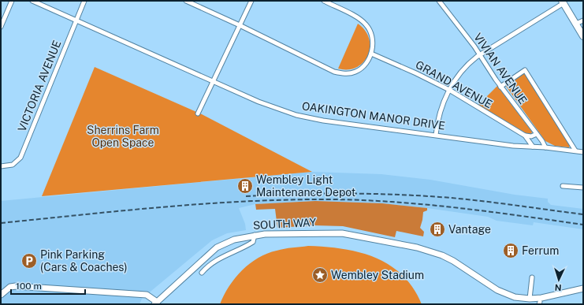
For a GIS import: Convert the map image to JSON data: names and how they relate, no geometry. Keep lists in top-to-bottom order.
{
  "streets": {
    "main road": ["SOUTH WAY"],
    "street": [
      "VIVIAN AVENUE",
      "GRAND AVENUE",
      "VICTORIA AVENUE",
      "OAKINGTON MANOR DRIVE"
    ]
  },
  "crossings": [
    ["VIVIAN AVENUE", "OAKINGTON MANOR DRIVE"],
    ["GRAND AVENUE", "OAKINGTON MANOR DRIVE"],
    ["VICTORIA AVENUE", "OAKINGTON MANOR DRIVE"]
  ],
  "parks": ["Sherrins Farm Open Space"],
  "places": {
    "building": ["Wembley Light Maintenance Depot", "Vantage", "Ferrum"],
    "parking": ["Pink Parking (Cars & Coaches)"],
    "place": ["Wembley Stadium"]
  },
  "scale_bar": "100 m",
  "north": "bottom"
}
